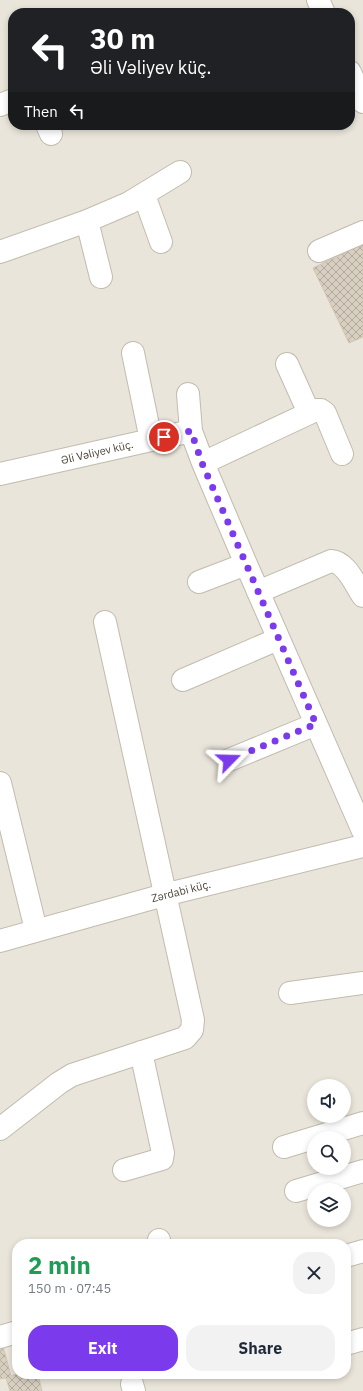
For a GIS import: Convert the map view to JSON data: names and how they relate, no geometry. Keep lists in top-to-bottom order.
{
  "streets": {
    "street": ["Əli Vəliyev küç.", "Zərdabi küç."]
  },
  "page": {
    "turn": ["30 m", "Əli Vəliyev küç."],
    "then": "Then",
    "heading": ["2 min", "150 m · 07:45"],
    "buttons": ["Exit", "Share"]
  }
}
